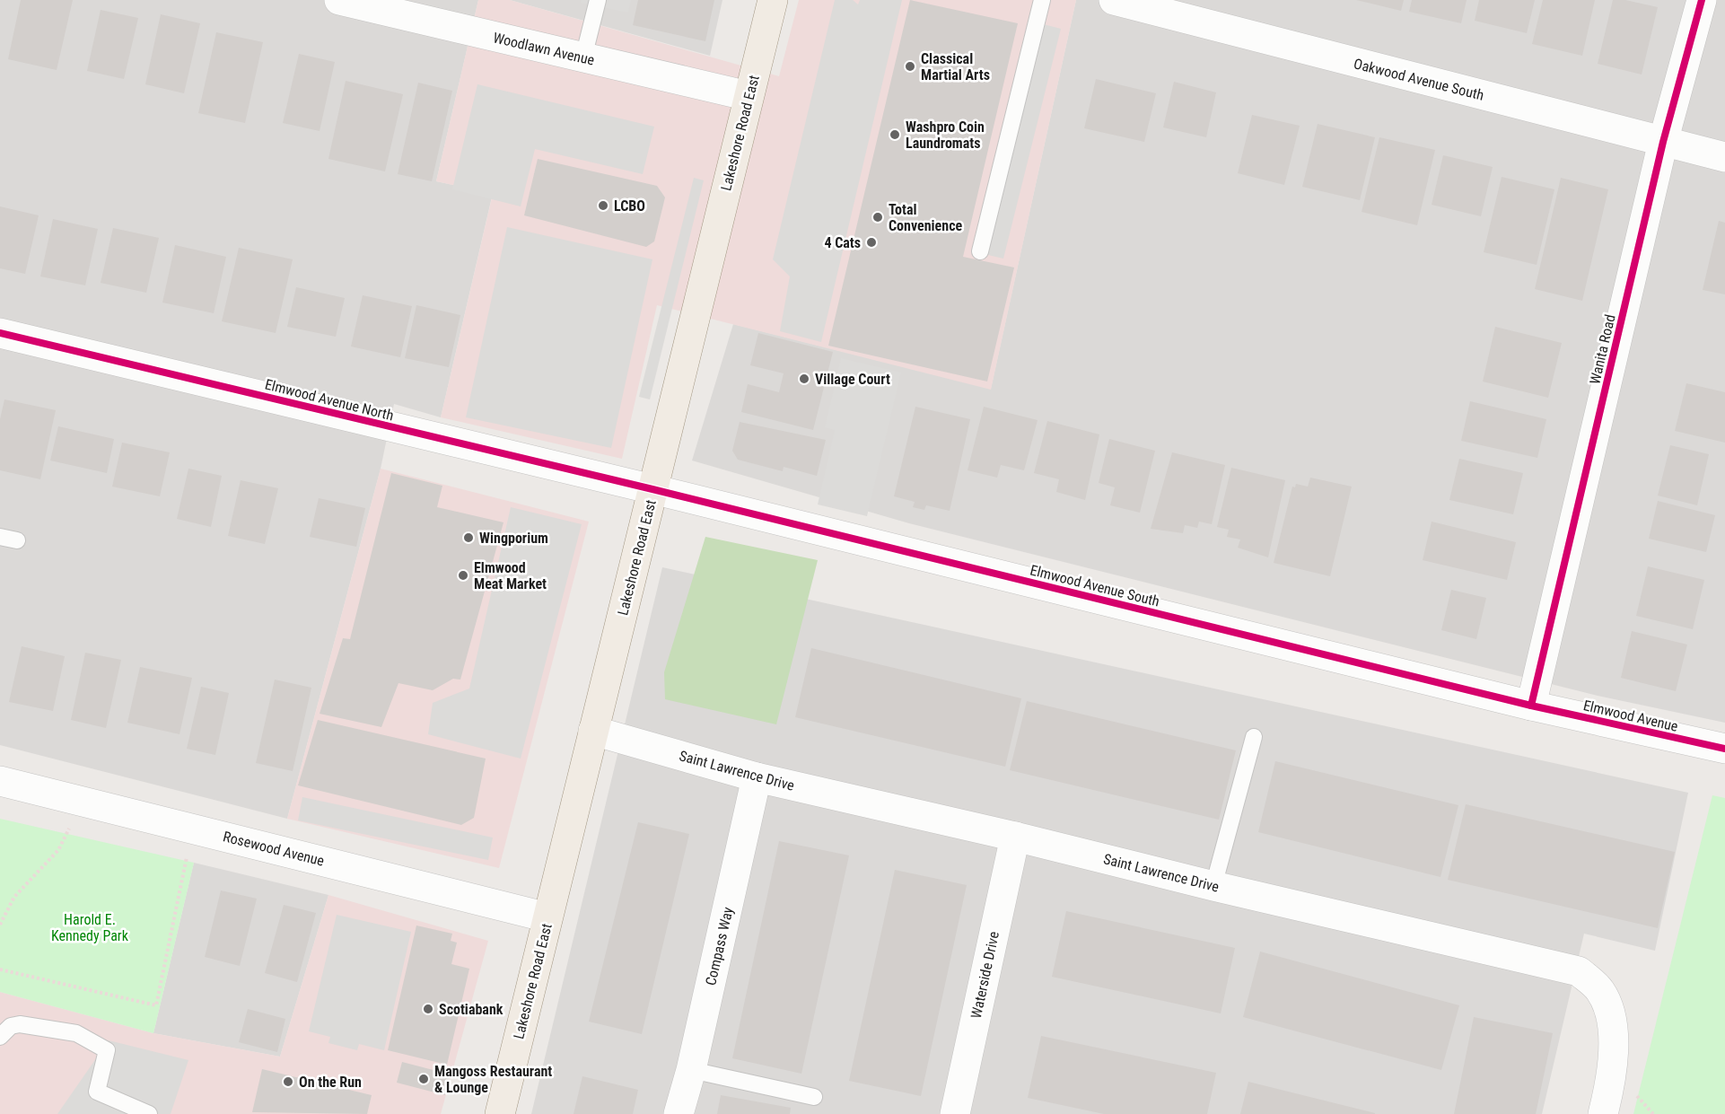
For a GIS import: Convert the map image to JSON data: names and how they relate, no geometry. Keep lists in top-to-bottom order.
{
  "streets": {
    "main road": ["Lakeshore Road East"],
    "street": [
      "Woodlawn Avenue",
      "Oakwood Avenue South",
      "Wanita Road",
      "Elmwood Avenue North",
      "Elmwood Avenue South",
      "Elmwood Avenue",
      "Saint Lawrence Drive",
      "Rosewood Avenue",
      "Compass Way",
      "Waterside Drive"
    ]
  },
  "crossings": [
    ["Woodlawn Avenue", "Lakeshore Road East"],
    ["Oakwood Avenue South", "Wanita Road"],
    ["Lakeshore Road East", "Elmwood Avenue North"],
    ["Lakeshore Road East", "Elmwood Avenue South"],
    ["Lakeshore Road East", "Saint Lawrence Drive"],
    ["Lakeshore Road East", "Rosewood Avenue"],
    ["Wanita Road", "Elmwood Avenue South"],
    ["Wanita Road", "Elmwood Avenue"],
    ["Elmwood Avenue North", "Elmwood Avenue South"],
    ["Elmwood Avenue South", "Elmwood Avenue"],
    ["Saint Lawrence Drive", "Compass Way"],
    ["Saint Lawrence Drive", "Waterside Drive"]
  ],
  "parks": ["Harold E. Kennedy Park"],
  "places": [
    "Classical Martial Arts",
    "Washpro Coin Laundromats",
    "LCBO",
    "Total Convenience",
    "4 Cats",
    "Village Court",
    "Wingporium",
    "Elmwood Meat Market",
    "Scotiabank",
    "Mangoss Restaurant & Lounge",
    "On the Run"
  ]
}
